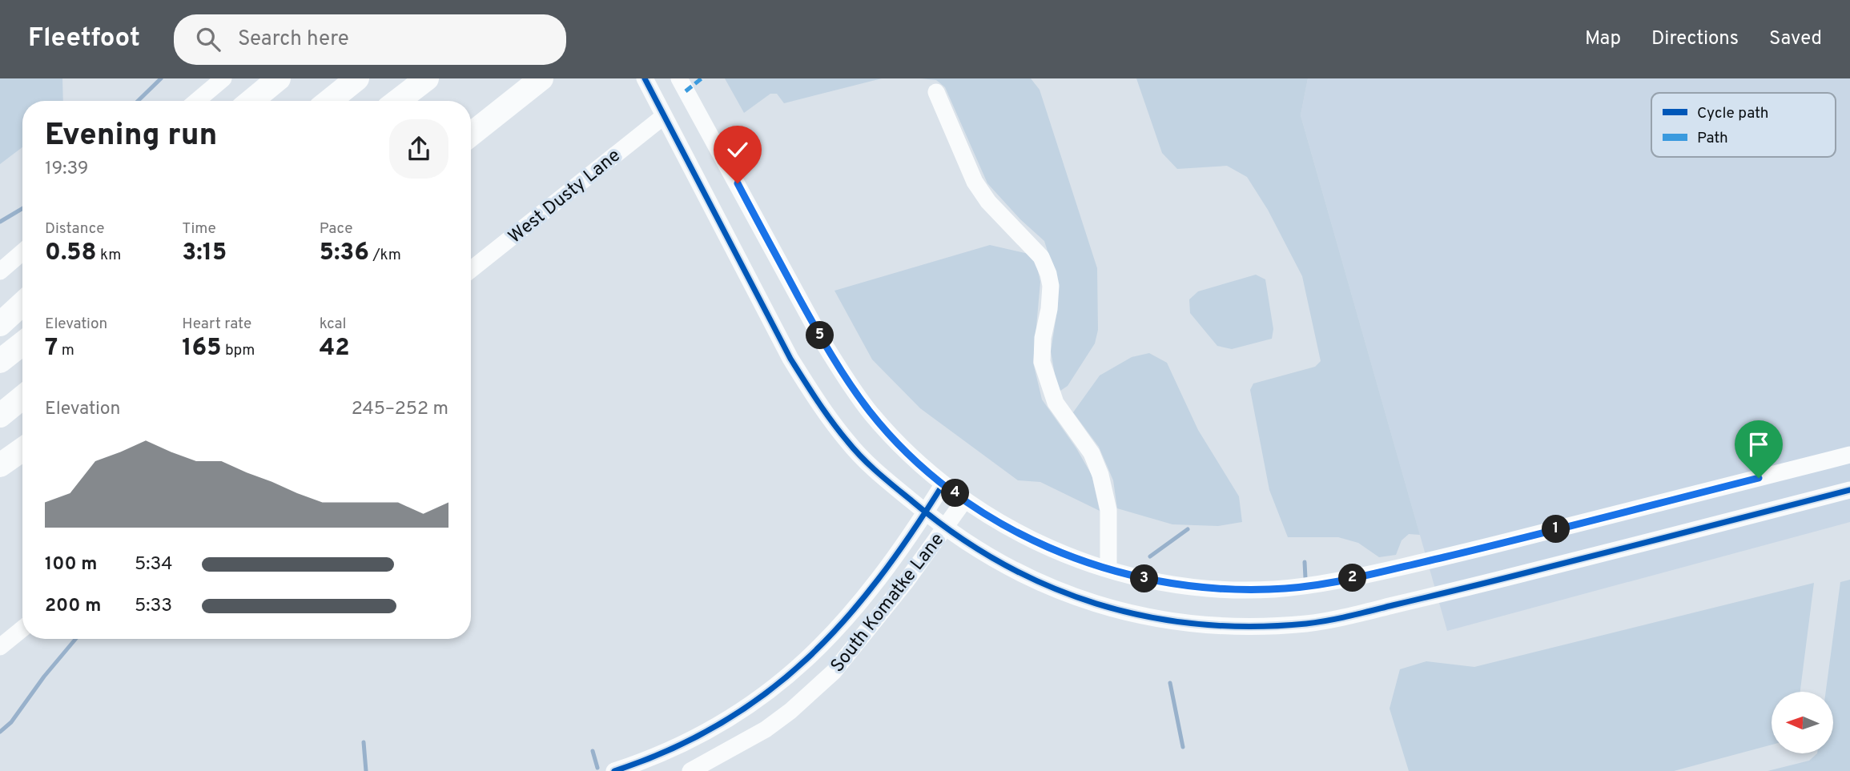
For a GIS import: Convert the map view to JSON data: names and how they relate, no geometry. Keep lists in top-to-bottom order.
{
  "streets": {
    "street": ["West Dusty Lane", "South Komatke Lane"]
  },
  "legend": ["Cycle path", "Path"],
  "north": "left",
  "page": {
    "header": "Fleetfoot",
    "search": "Search here",
    "nav": ["Map", "Directions", "Saved"],
    "heading": ["Evening run", "19:39"],
    "stats": [
      ["Distance", "0.58 km"],
      ["Time", "3:15"],
      ["Pace", "5:36 /km"],
      ["Elevation", "7 m"],
      ["Heart rate", "165 bpm"],
      ["kcal", "42"]
    ],
    "pins": [
      "5",
      "4",
      "1",
      "2",
      "3"
    ],
    "chart": ["Elevation", "245–252 m"],
    "list": [
      {
        "name": "100 m",
        "note": "5:34"
      },
      {
        "name": "200 m",
        "note": "5:33"
      }
    ]
  }
}
